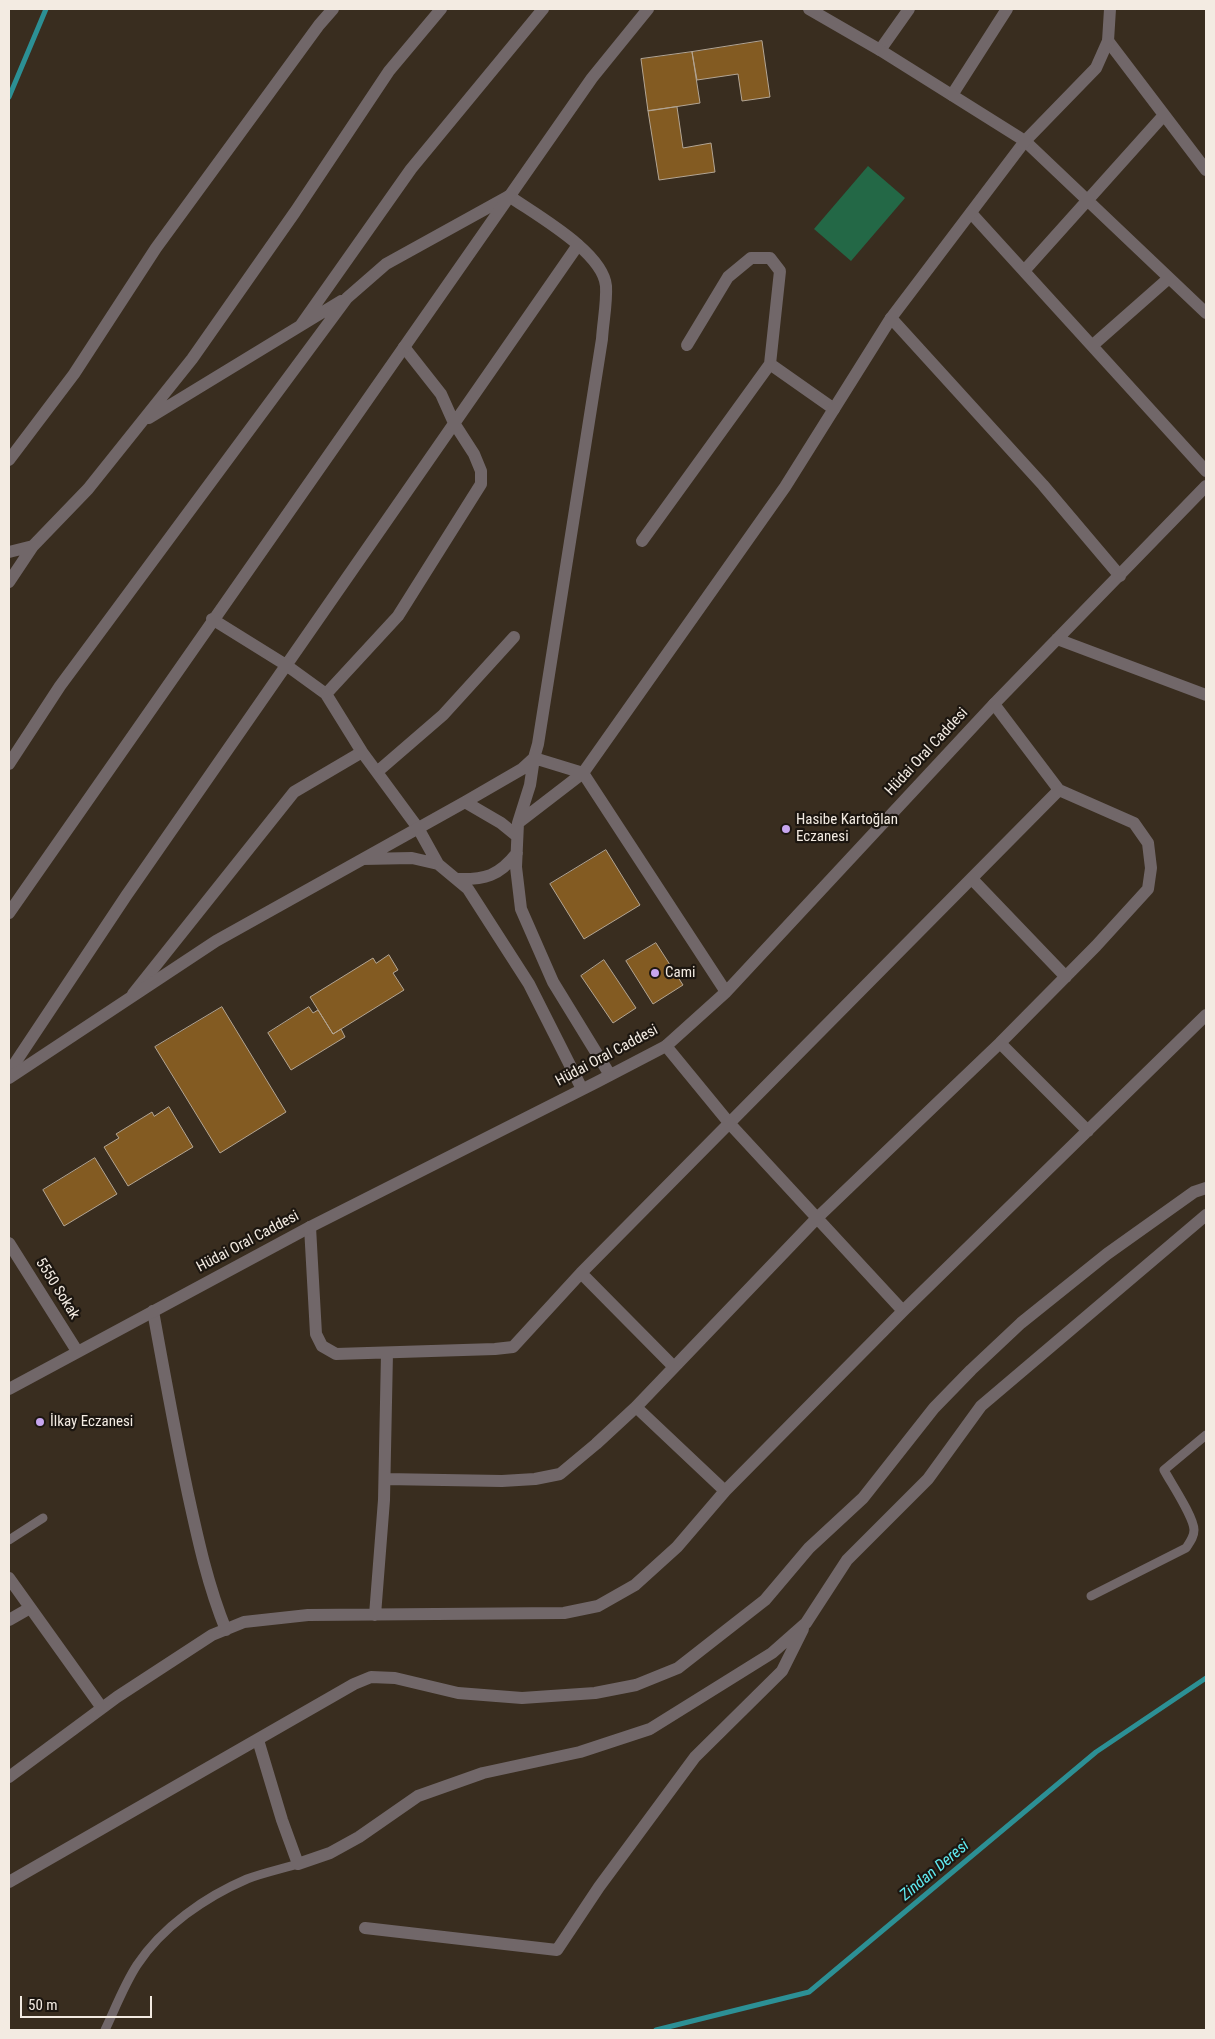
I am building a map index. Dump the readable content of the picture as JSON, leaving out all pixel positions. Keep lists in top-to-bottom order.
{
  "streets": {
    "street": ["Hüdai Oral Caddesi", "5550 Sokak"]
  },
  "crossings": [
    ["Hüdai Oral Caddesi", "5550 Sokak"]
  ],
  "water": ["Zindan Deresi"],
  "places": ["Hasibe Kartoğlan Eczanesi", "Cami", "İlkay Eczanesi"],
  "scale_bar": "50 m"
}
